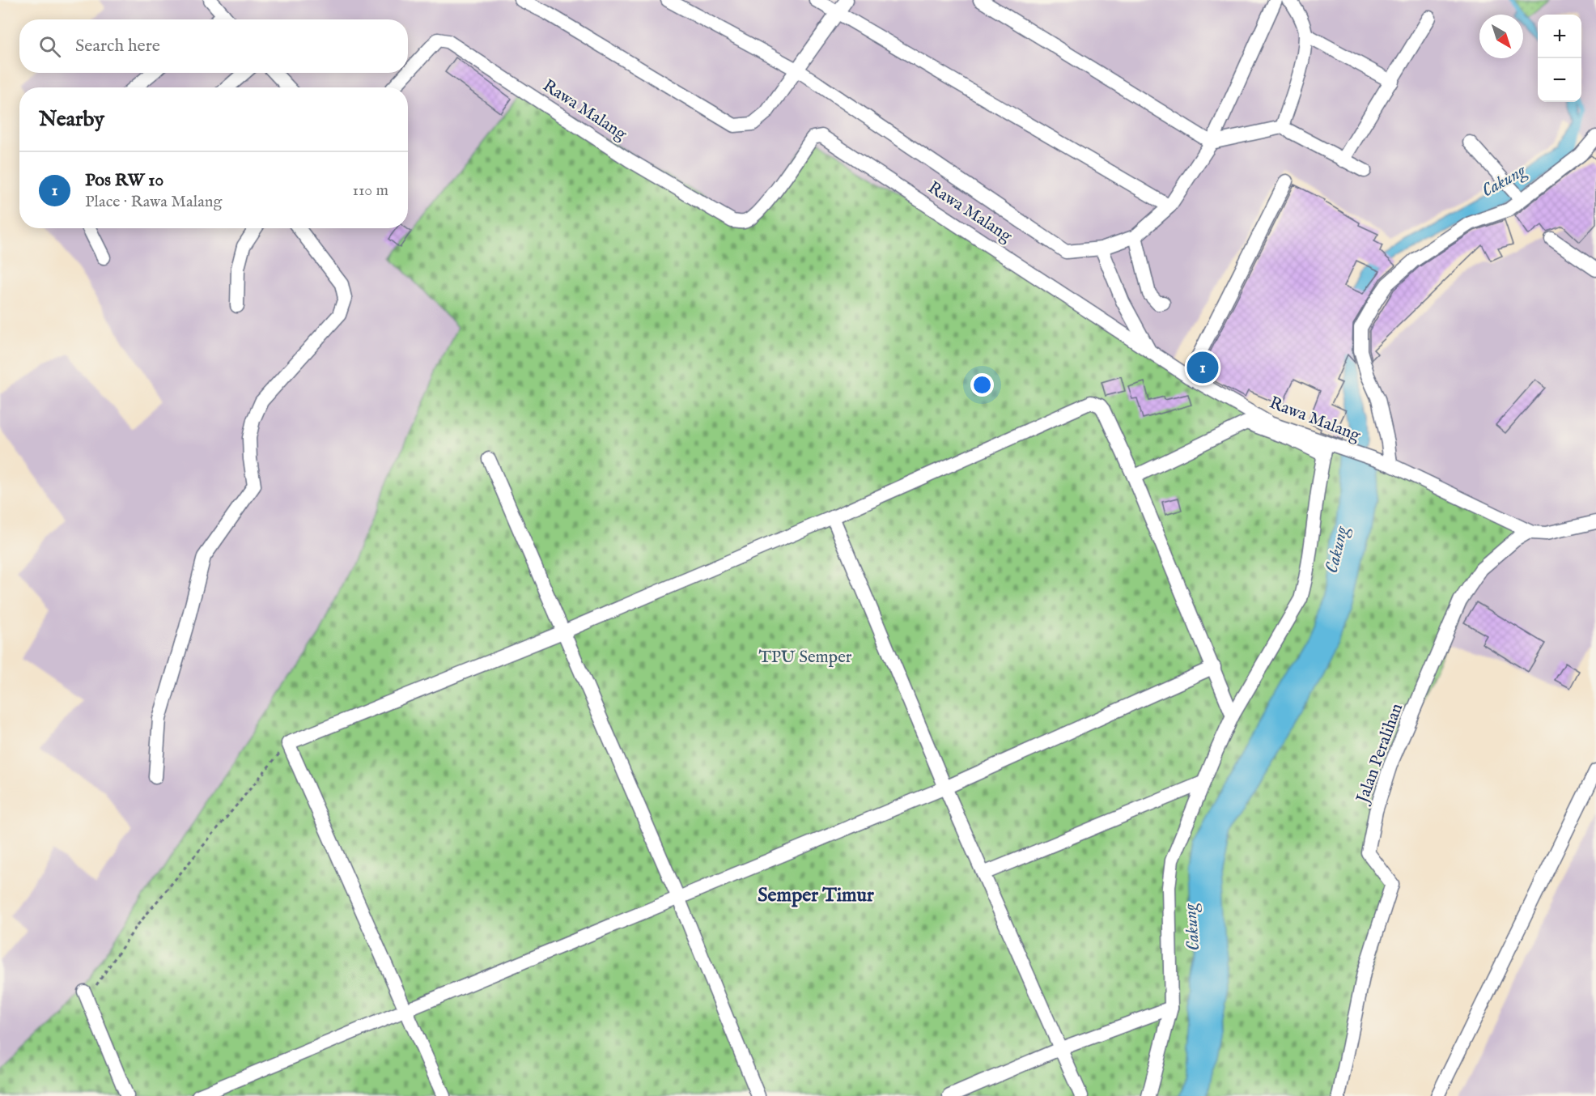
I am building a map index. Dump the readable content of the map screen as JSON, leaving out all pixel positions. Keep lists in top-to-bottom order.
{
  "streets": {
    "street": ["Rawa Malang", "Jalan Peralihan"]
  },
  "crossings": [
    ["Rawa Malang", "Jalan Peralihan"]
  ],
  "districts": ["Semper Timur"],
  "water": ["Cakung"],
  "parks": ["TPU Semper"],
  "north": "bottom right",
  "page": {
    "map_buttons": ["+", "−"],
    "search": "Search here",
    "heading": "Nearby",
    "list": [
      {
        "mark": "1",
        "name": "Pos RW 10",
        "note": "Place · Rawa Malang",
        "value": "110 m"
      }
    ],
    "pins": "1"
  }
}
